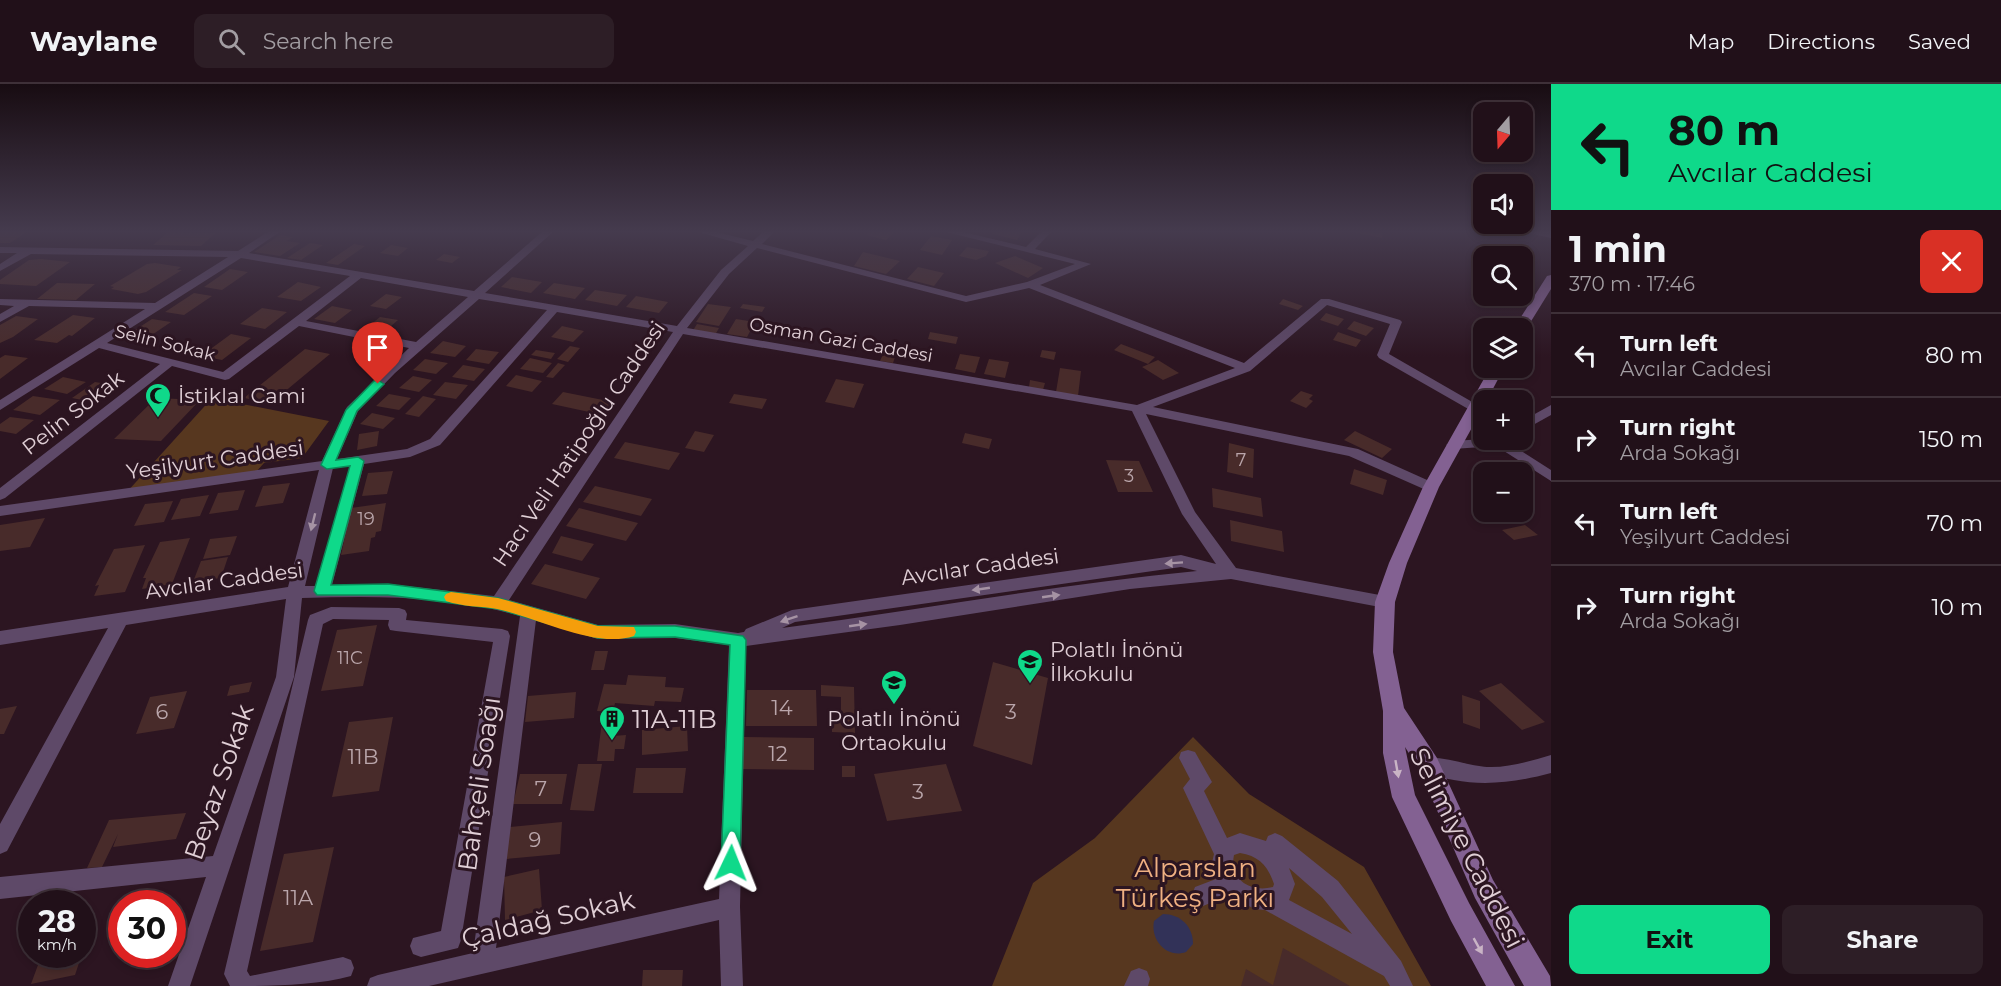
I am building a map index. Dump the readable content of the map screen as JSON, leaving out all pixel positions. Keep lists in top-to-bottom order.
{
  "streets": {
    "street": [
      "Osman Gazi Caddesi",
      "Selin Sokak",
      "Pelin Sokak",
      "Hacı Veli Hatipoğlu Caddesi",
      "Yeşilyurt Caddesi",
      "Avcılar Caddesi",
      "Beyaz Sokak",
      "Bahçeli Soağı",
      "Selimiye Caddesi",
      "Çaldağ Sokak"
    ]
  },
  "crossings": [
    ["Osman Gazi Caddesi", "Hacı Veli Hatipoğlu Caddesi"],
    ["Osman Gazi Caddesi", "Yeşilyurt Caddesi"],
    ["Osman Gazi Caddesi", "Beyaz Sokak"],
    ["Osman Gazi Caddesi", "Selimiye Caddesi"],
    ["Selin Sokak", "Pelin Sokak"],
    ["Hacı Veli Hatipoğlu Caddesi", "Avcılar Caddesi"],
    ["Yeşilyurt Caddesi", "Beyaz Sokak"],
    ["Avcılar Caddesi", "Beyaz Sokak"],
    ["Avcılar Caddesi", "Bahçeli Soağı"],
    ["Avcılar Caddesi", "Selimiye Caddesi"],
    ["Bahçeli Soağı", "Çaldağ Sokak"]
  ],
  "parks": ["Alparslan Türkeş Parkı"],
  "places": {
    "mosque": ["İstiklal Cami"],
    "school or university": ["Polatlı İnönü İlkokulu", "Polatlı İnönü Ortaokulu"],
    "building": ["11A-11B"]
  },
  "house_numbers": [
    "7",
    "3",
    "19",
    "11C",
    "14",
    "6",
    "3",
    "12",
    "11B",
    "7",
    "3",
    "9",
    "11A"
  ],
  "north": "bottom",
  "page": {
    "header": "Waylane",
    "search": "Search here",
    "nav": ["Map", "Directions", "Saved"],
    "turn": ["80 m", "Avcılar Caddesi"],
    "map_buttons": ["+", "−"],
    "heading": ["1 min", "370 m · 17:46"],
    "list": [
      {
        "name": "Turn left",
        "note": "Avcılar Caddesi",
        "value": "80 m"
      },
      {
        "name": "Turn right",
        "note": "Arda Sokağı",
        "value": "150 m"
      },
      {
        "name": "Turn left",
        "note": "Yeşilyurt Caddesi",
        "value": "70 m"
      },
      {
        "name": "Turn right",
        "note": "Arda Sokağı",
        "value": "10 m"
      }
    ],
    "speed": "28 km/h",
    "limit": "30",
    "buttons": ["Exit", "Share"]
  }
}
